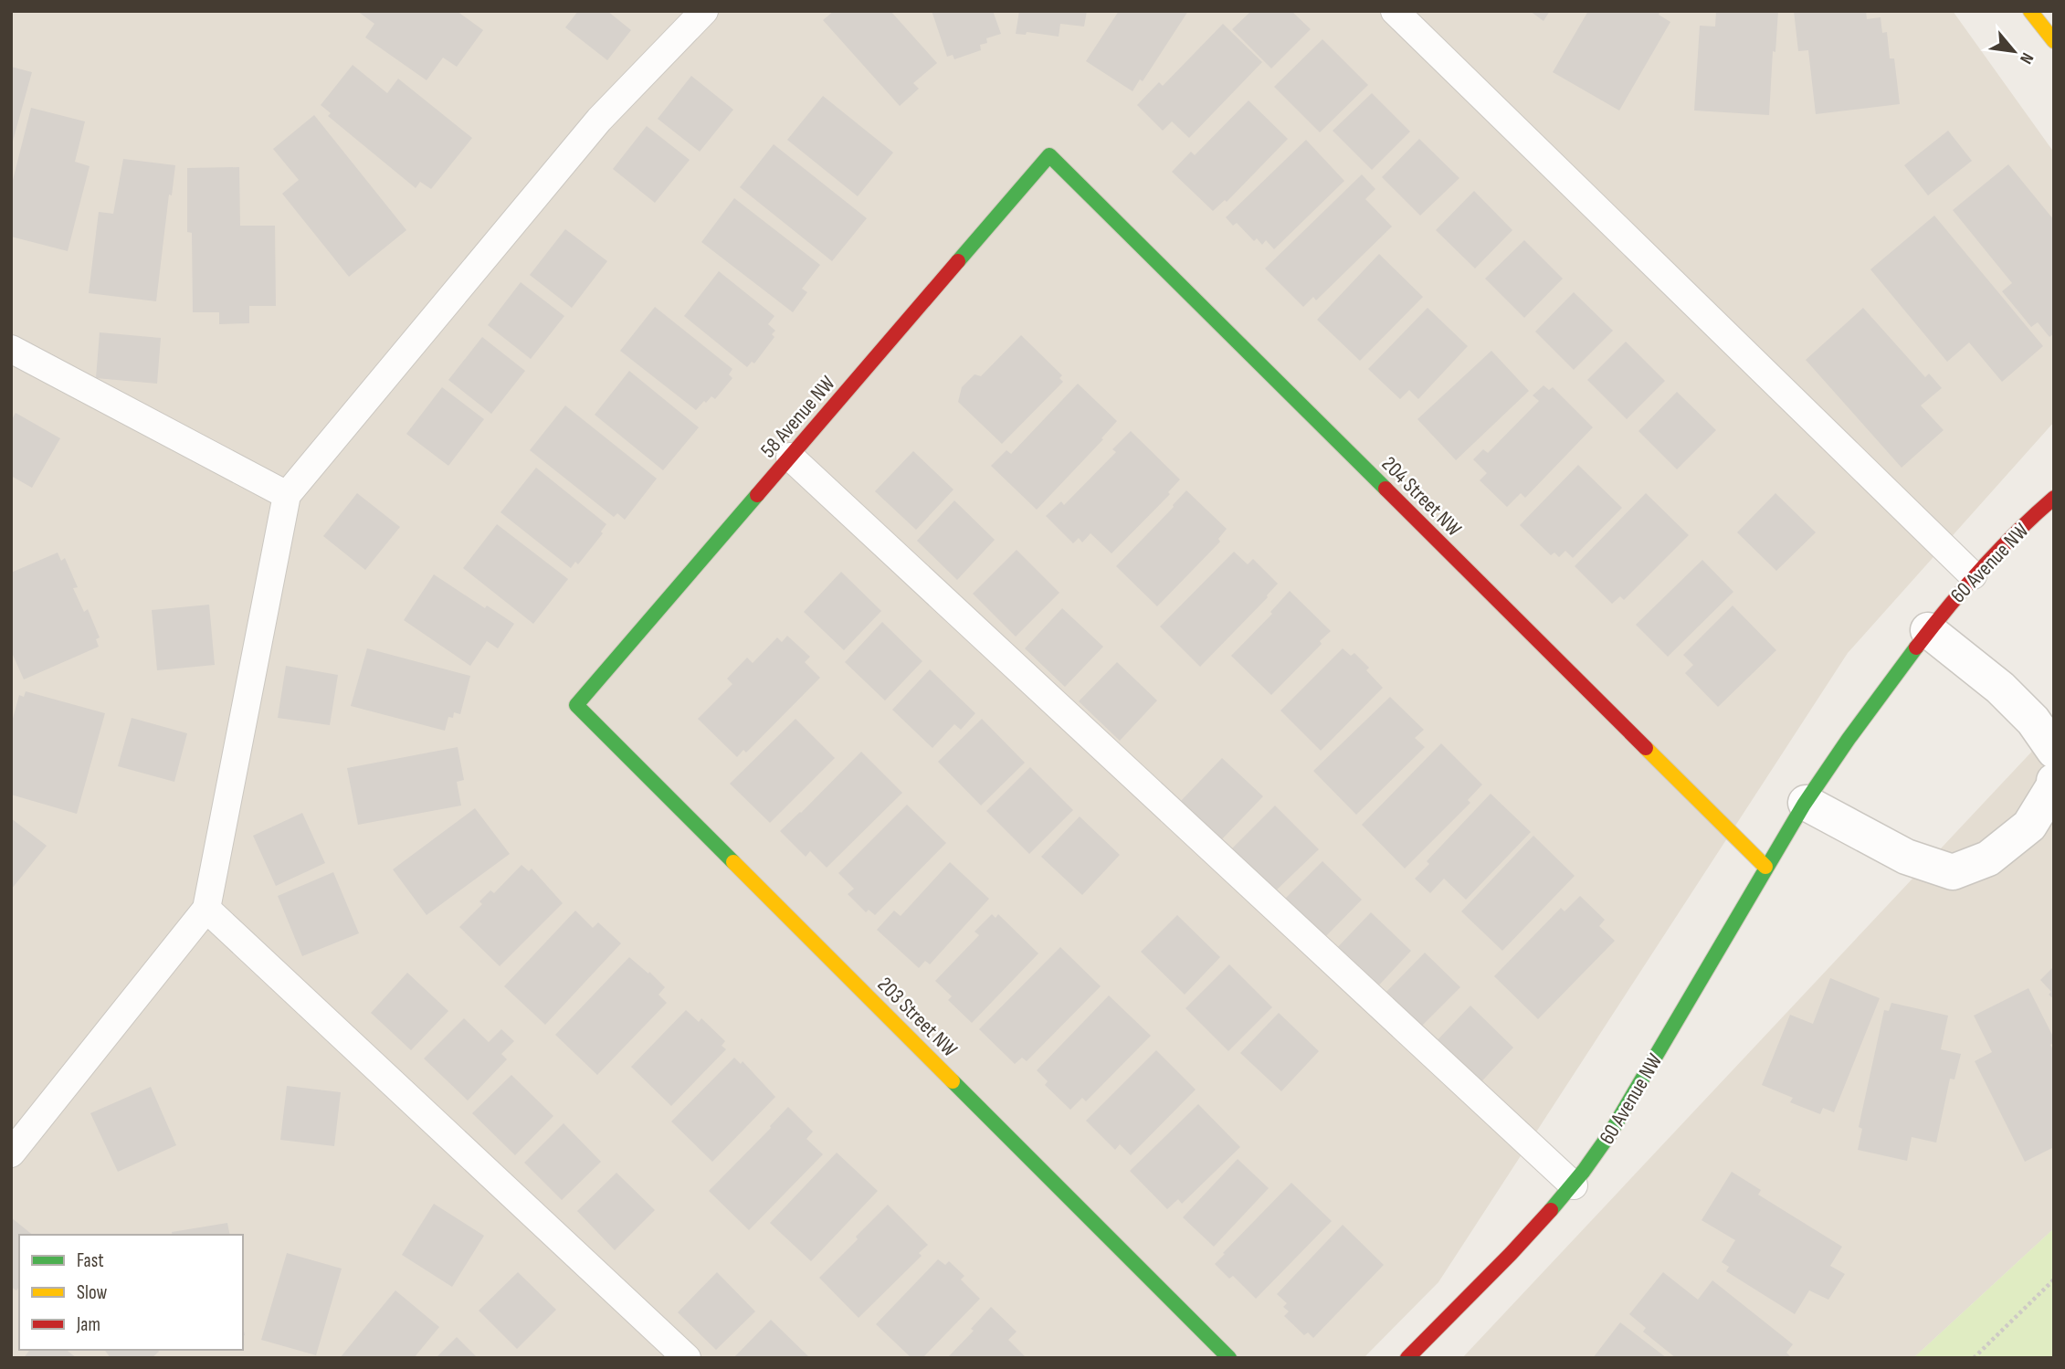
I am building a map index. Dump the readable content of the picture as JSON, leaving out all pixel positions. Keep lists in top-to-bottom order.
{
  "streets": {
    "street": [
      "58 Avenue NW",
      "204 Street NW",
      "60 Avenue NW",
      "203 Street NW"
    ]
  },
  "crossings": [
    ["58 Avenue NW", "204 Street NW"],
    ["58 Avenue NW", "203 Street NW"],
    ["204 Street NW", "60 Avenue NW"]
  ],
  "legend": ["Fast", "Slow", "Jam"],
  "north": "bottom right"
}
